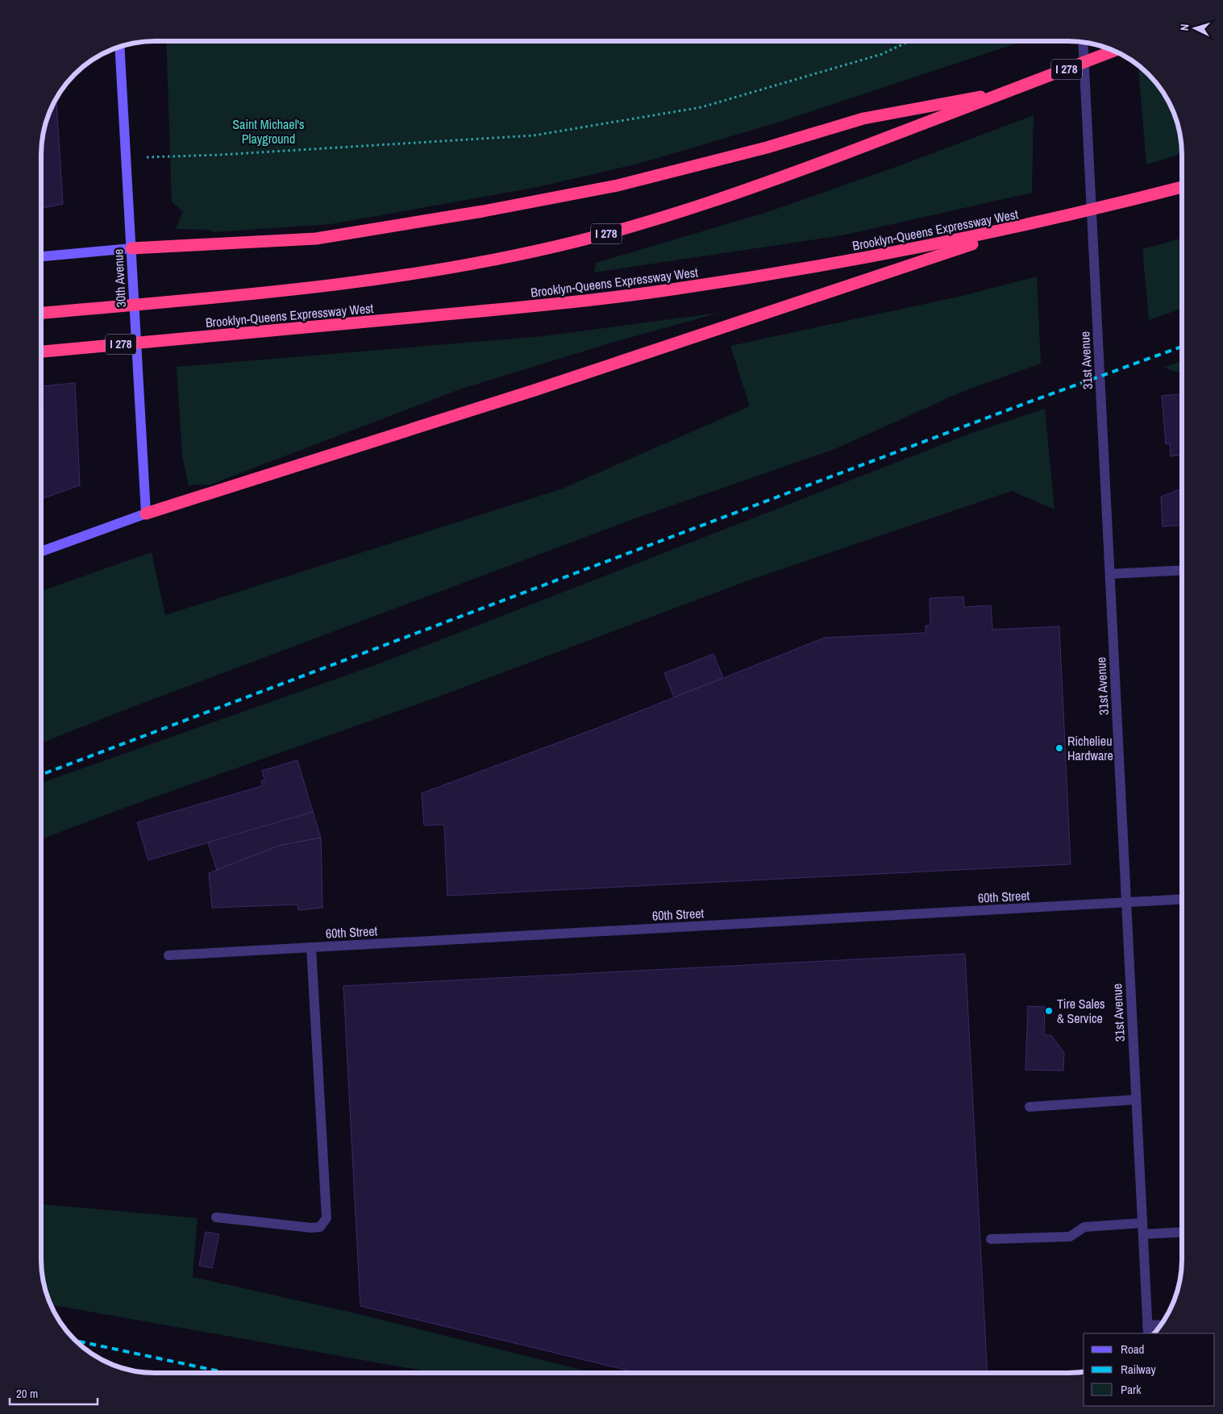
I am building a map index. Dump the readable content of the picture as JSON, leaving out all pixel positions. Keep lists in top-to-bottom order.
{
  "streets": {
    "highway": ["I 278", "Brooklyn-Queens Expressway West"],
    "street": ["30th Avenue", "31st Avenue", "60th Street"]
  },
  "crossings": [
    ["31st Avenue", "60th Street"]
  ],
  "parks": ["Saint Michael's Playground"],
  "places": ["Richelieu Hardware", "Tire Sales & Service"],
  "legend": ["Road", "Railway", "Park"],
  "scale_bar": "20 m",
  "north": "left"
}
